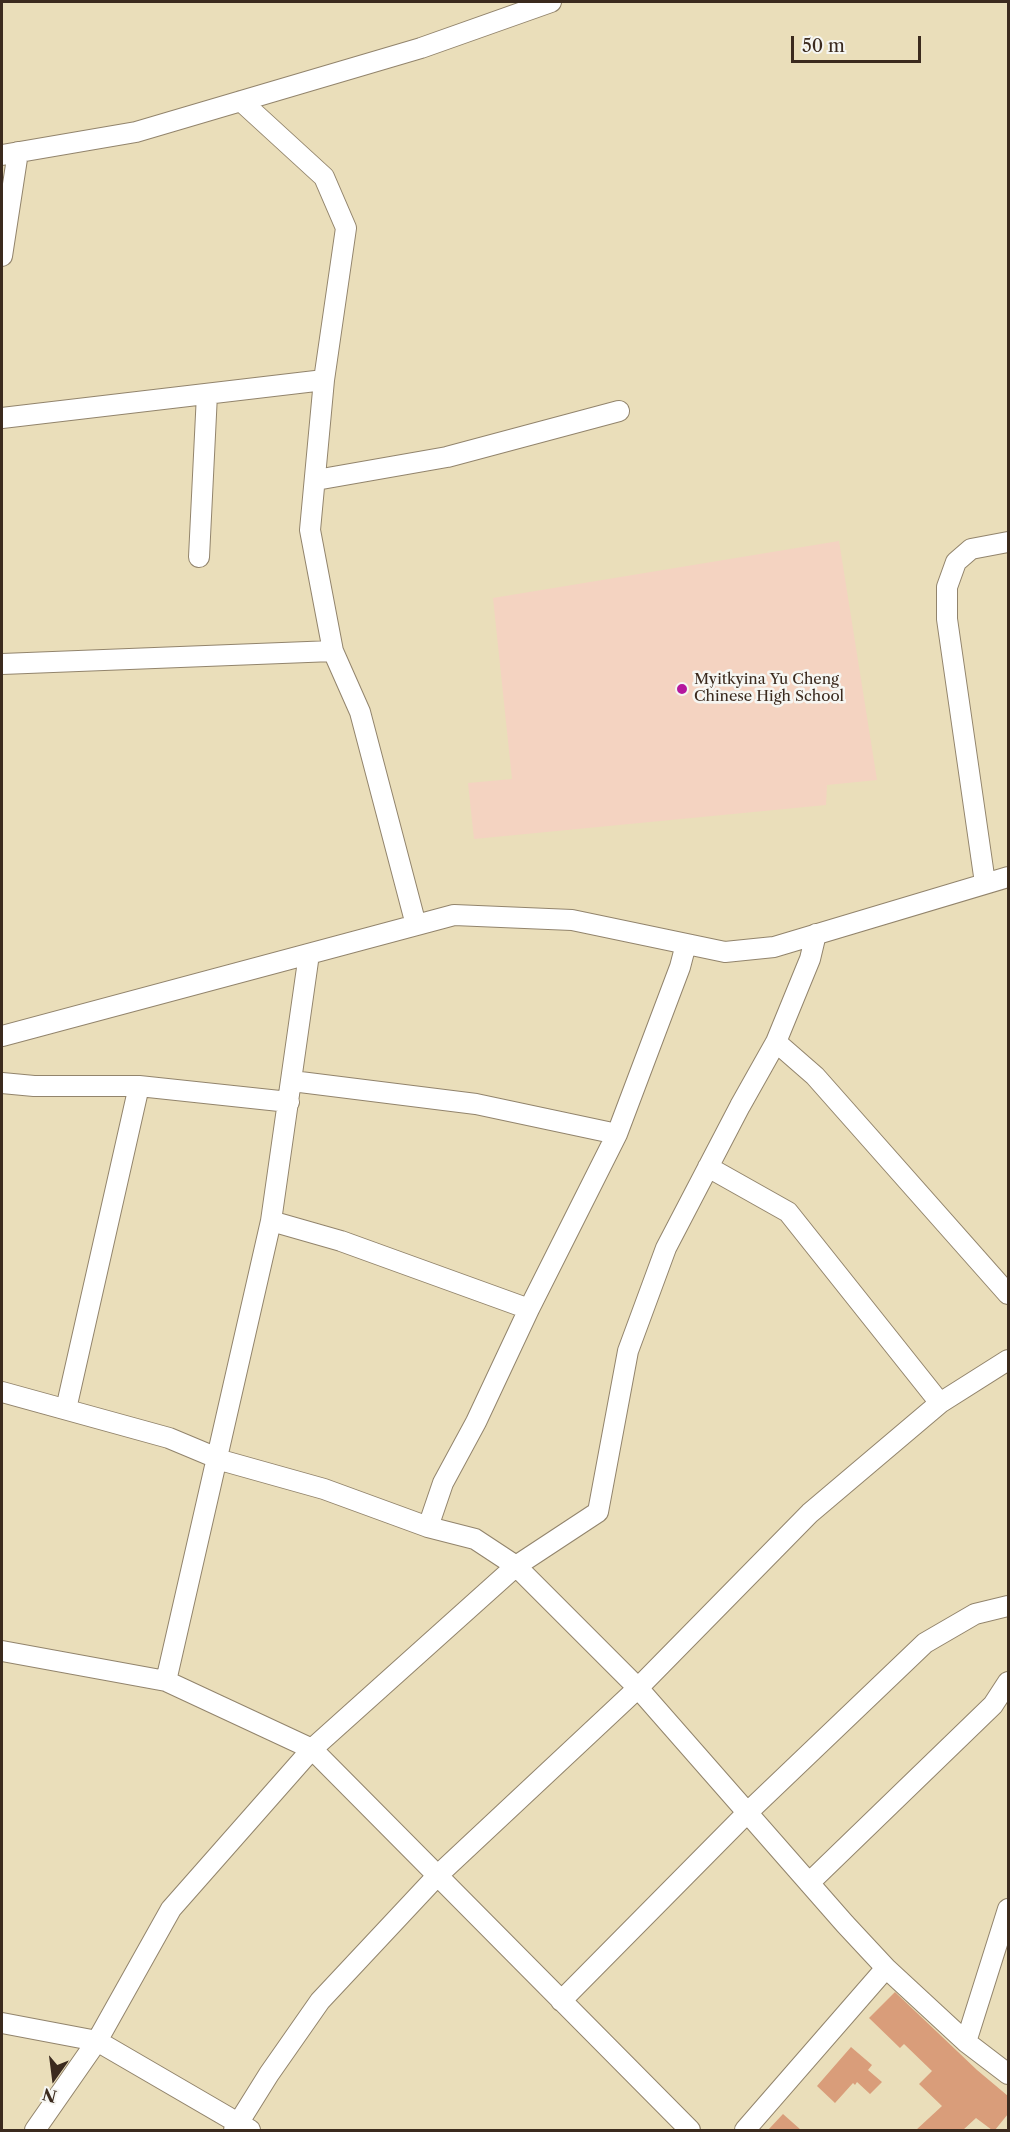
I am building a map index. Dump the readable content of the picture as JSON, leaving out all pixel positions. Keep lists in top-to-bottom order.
{
  "places": ["Myitkyina Yu Cheng Chinese High School"],
  "scale_bar": "50 m",
  "north": "bottom"
}
